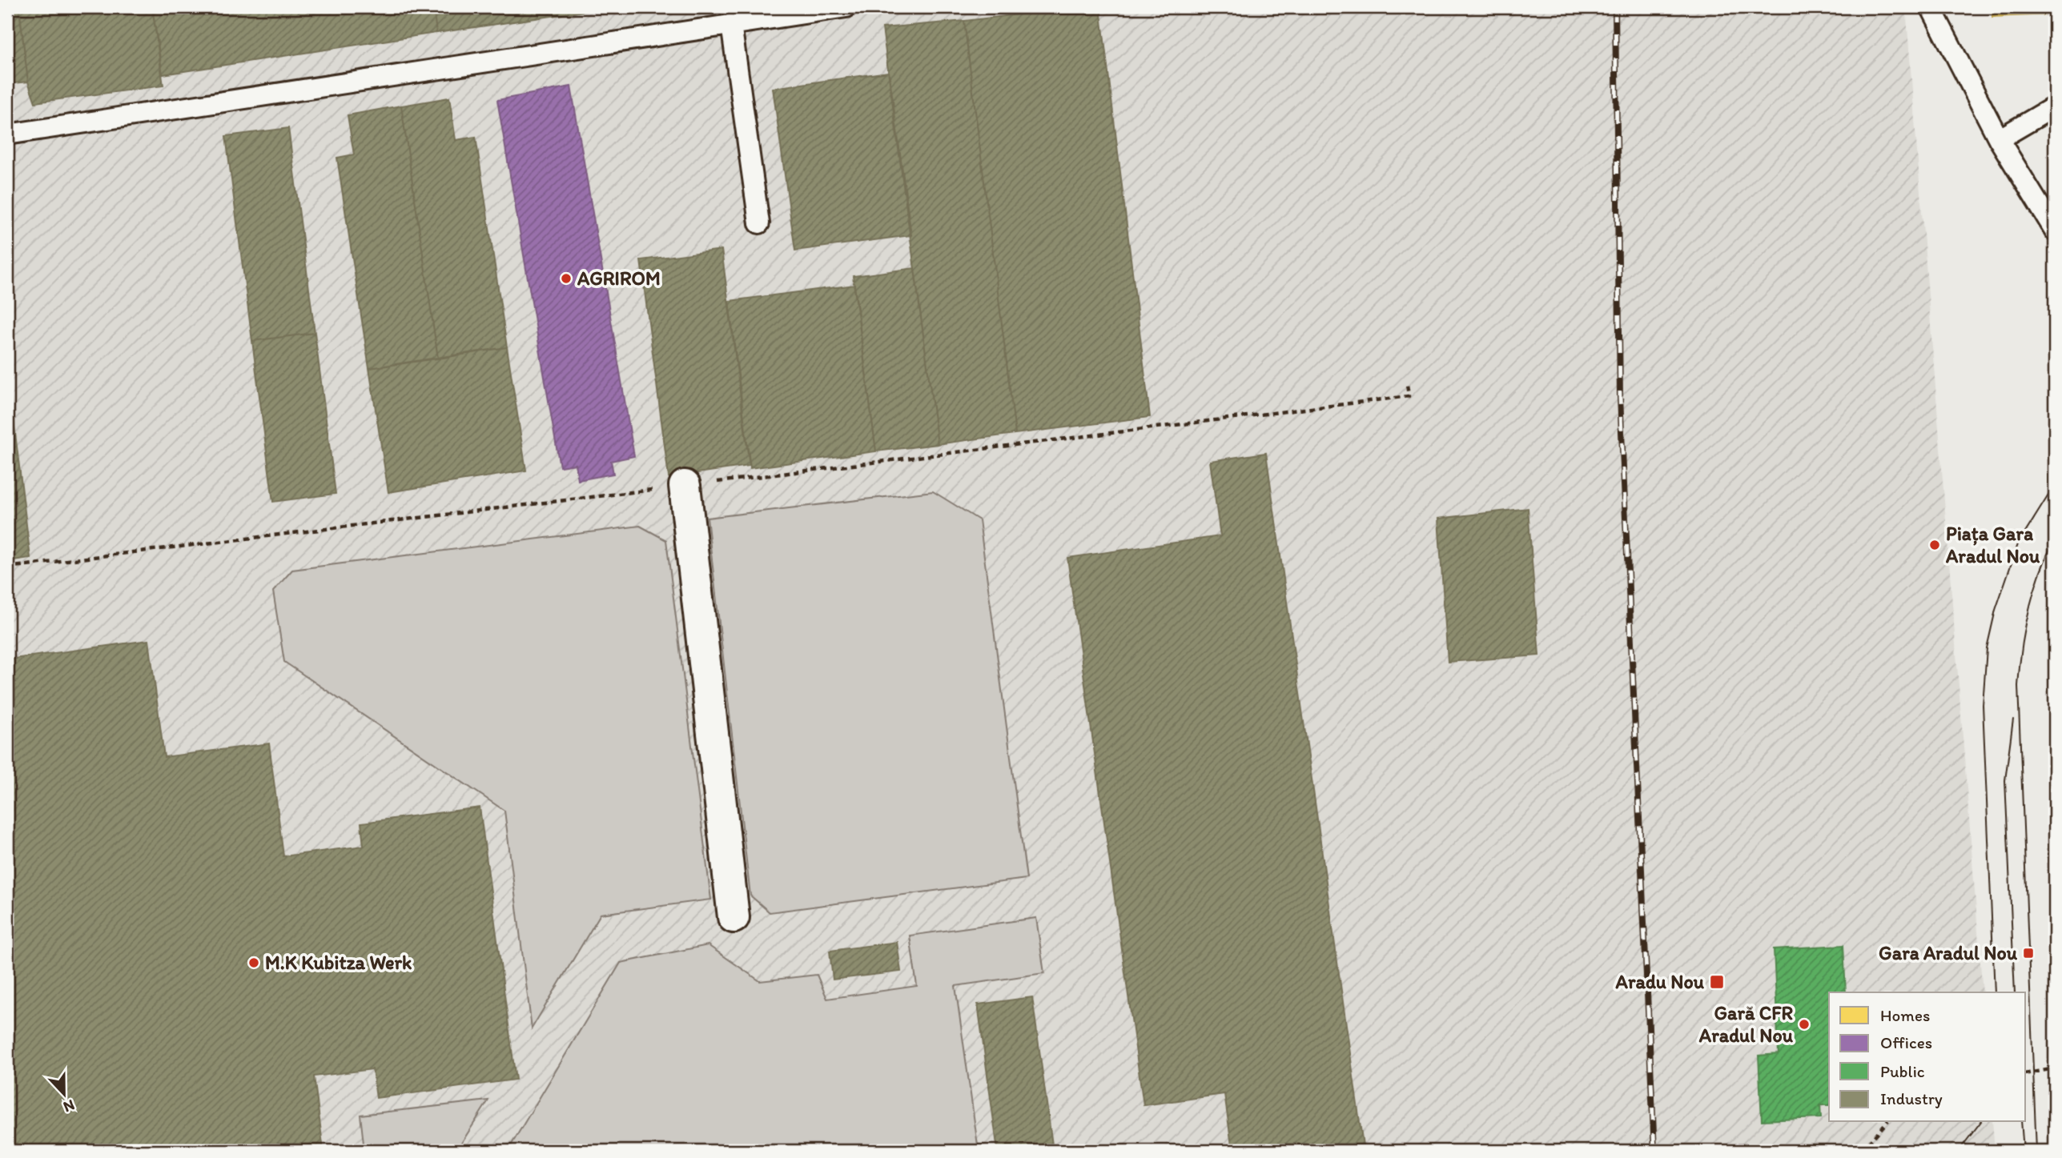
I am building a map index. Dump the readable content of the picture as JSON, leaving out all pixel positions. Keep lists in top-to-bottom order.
{
  "places": {
    "other": [
      "AGRIROM",
      "Piața Gara Aradul Nou",
      "M.K Kubitza Werk",
      "Gară CFR Aradul Nou"
    ],
    "transit": ["Gara Aradul Nou", "Aradu Nou"]
  },
  "legend": [
    "Homes",
    "Offices",
    "Public",
    "Industry"
  ],
  "north": "bottom"
}
